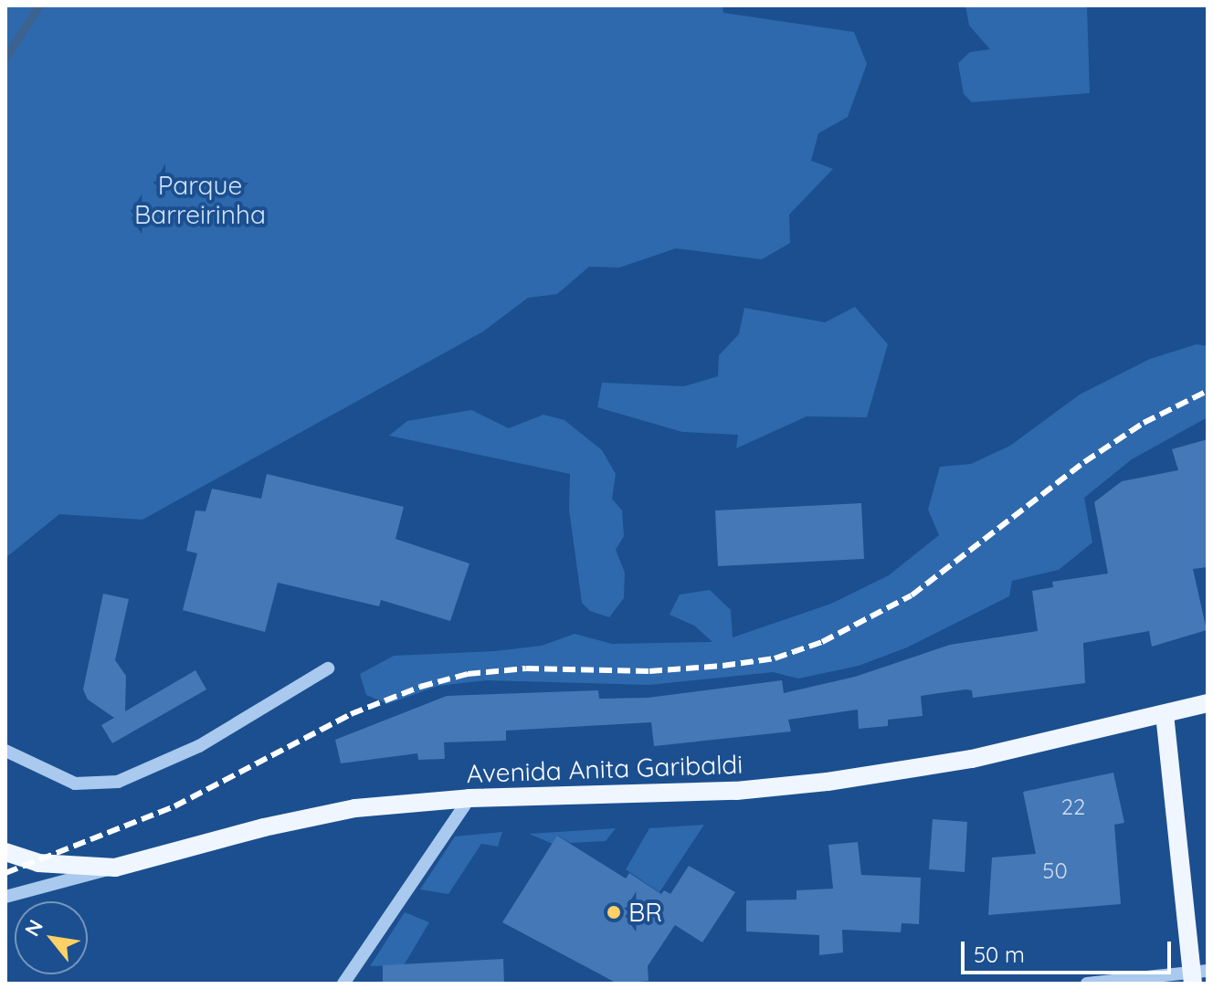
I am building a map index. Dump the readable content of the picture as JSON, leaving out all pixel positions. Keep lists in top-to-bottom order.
{
  "streets": {
    "main road": ["Avenida Anita Garibaldi"]
  },
  "parks": ["Parque Barreirinha"],
  "places": ["BR"],
  "house_numbers": ["22", "50"],
  "scale_bar": "50 m",
  "north": "top left"
}
